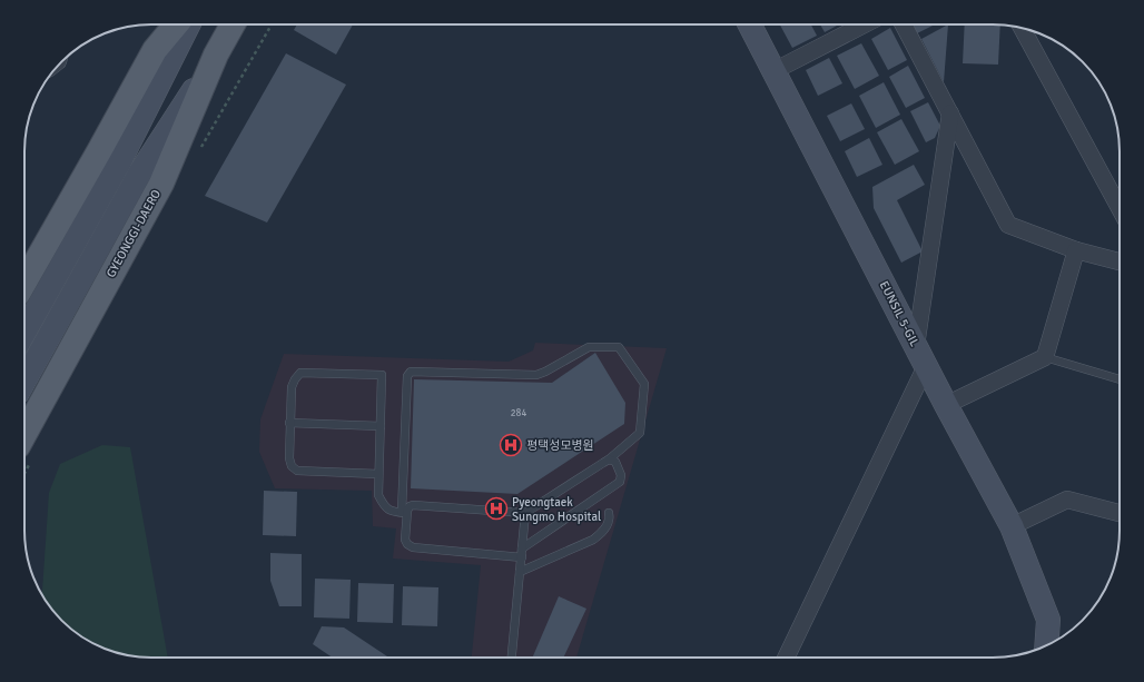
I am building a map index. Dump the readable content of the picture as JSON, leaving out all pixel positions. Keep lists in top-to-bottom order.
{
  "streets": {
    "main road": ["GYEONGGI-DAERO", "EUNSIL 5-GIL"]
  },
  "places": {
    "hospital": ["평택성모병원", "Pyeongtaek Sungmo Hospital"]
  },
  "house_numbers": ["284"]
}
